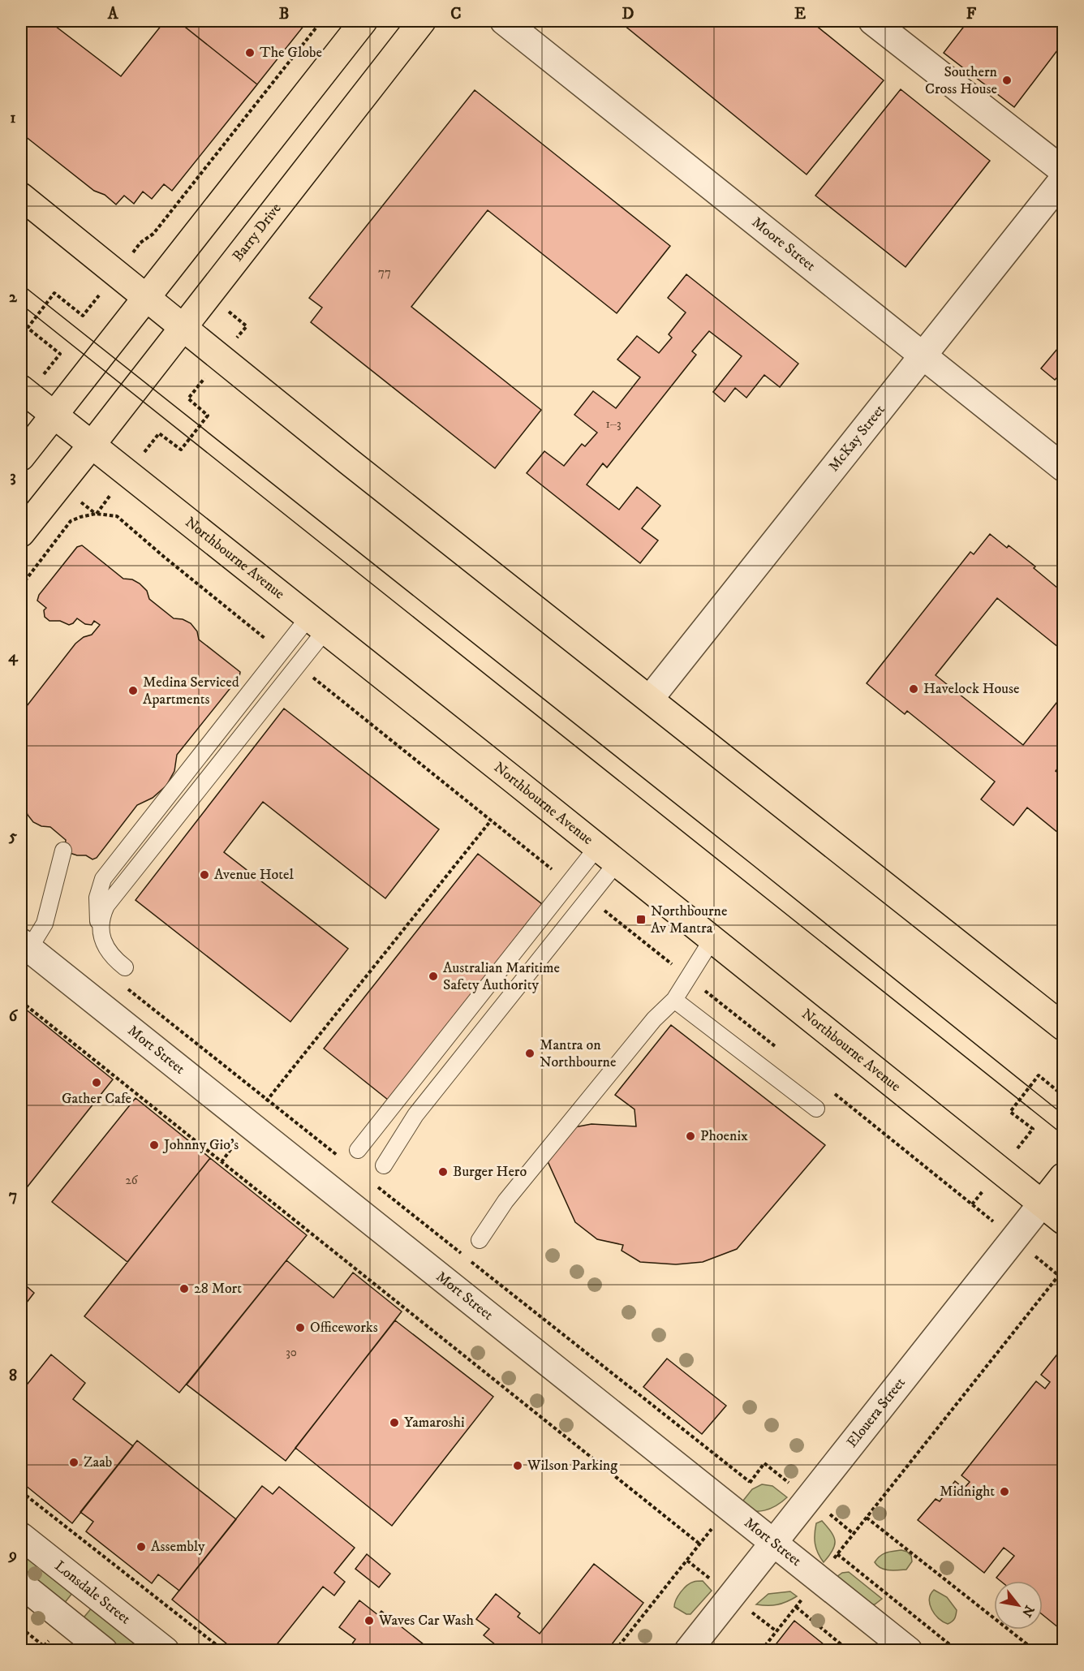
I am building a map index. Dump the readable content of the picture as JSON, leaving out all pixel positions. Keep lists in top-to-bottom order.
{
  "streets": {
    "main road": ["Barry Drive", "Northbourne Avenue", "Elouera Street"],
    "street": [
      "Moore Street",
      "McKay Street",
      "Mort Street",
      "Lonsdale Street"
    ]
  },
  "crossings": [
    ["Barry Drive", "Northbourne Avenue"],
    ["Moore Street", "McKay Street"],
    ["Northbourne Avenue", "Elouera Street"],
    ["Mort Street", "Elouera Street"]
  ],
  "places": {
    "other": [
      "The Globe",
      "Southern Cross House",
      "Havelock House",
      "Medina Serviced Apartments",
      "Avenue Hotel",
      "Australian Maritime Safety Authority",
      "Mantra on Northbourne",
      "Gather Cafe",
      "Phoenix",
      "Johnny Gio's",
      "Burger Hero",
      "28 Mort",
      "Officeworks",
      "Yamaroshi",
      "Zaab",
      "Wilson Parking",
      "Midnight",
      "Assembly",
      "Waves Car Wash"
    ],
    "transit": ["Northbourne Av Mantra"]
  },
  "house_numbers": [
    "77",
    "1–3",
    "26",
    "30"
  ],
  "north": "bottom right",
  "grid": {
    "columns": [
      "A",
      "B",
      "C",
      "D",
      "E",
      "F"
    ],
    "rows": [
      "1",
      "2",
      "3",
      "4",
      "5",
      "6",
      "7",
      "8",
      "9"
    ]
  }
}
